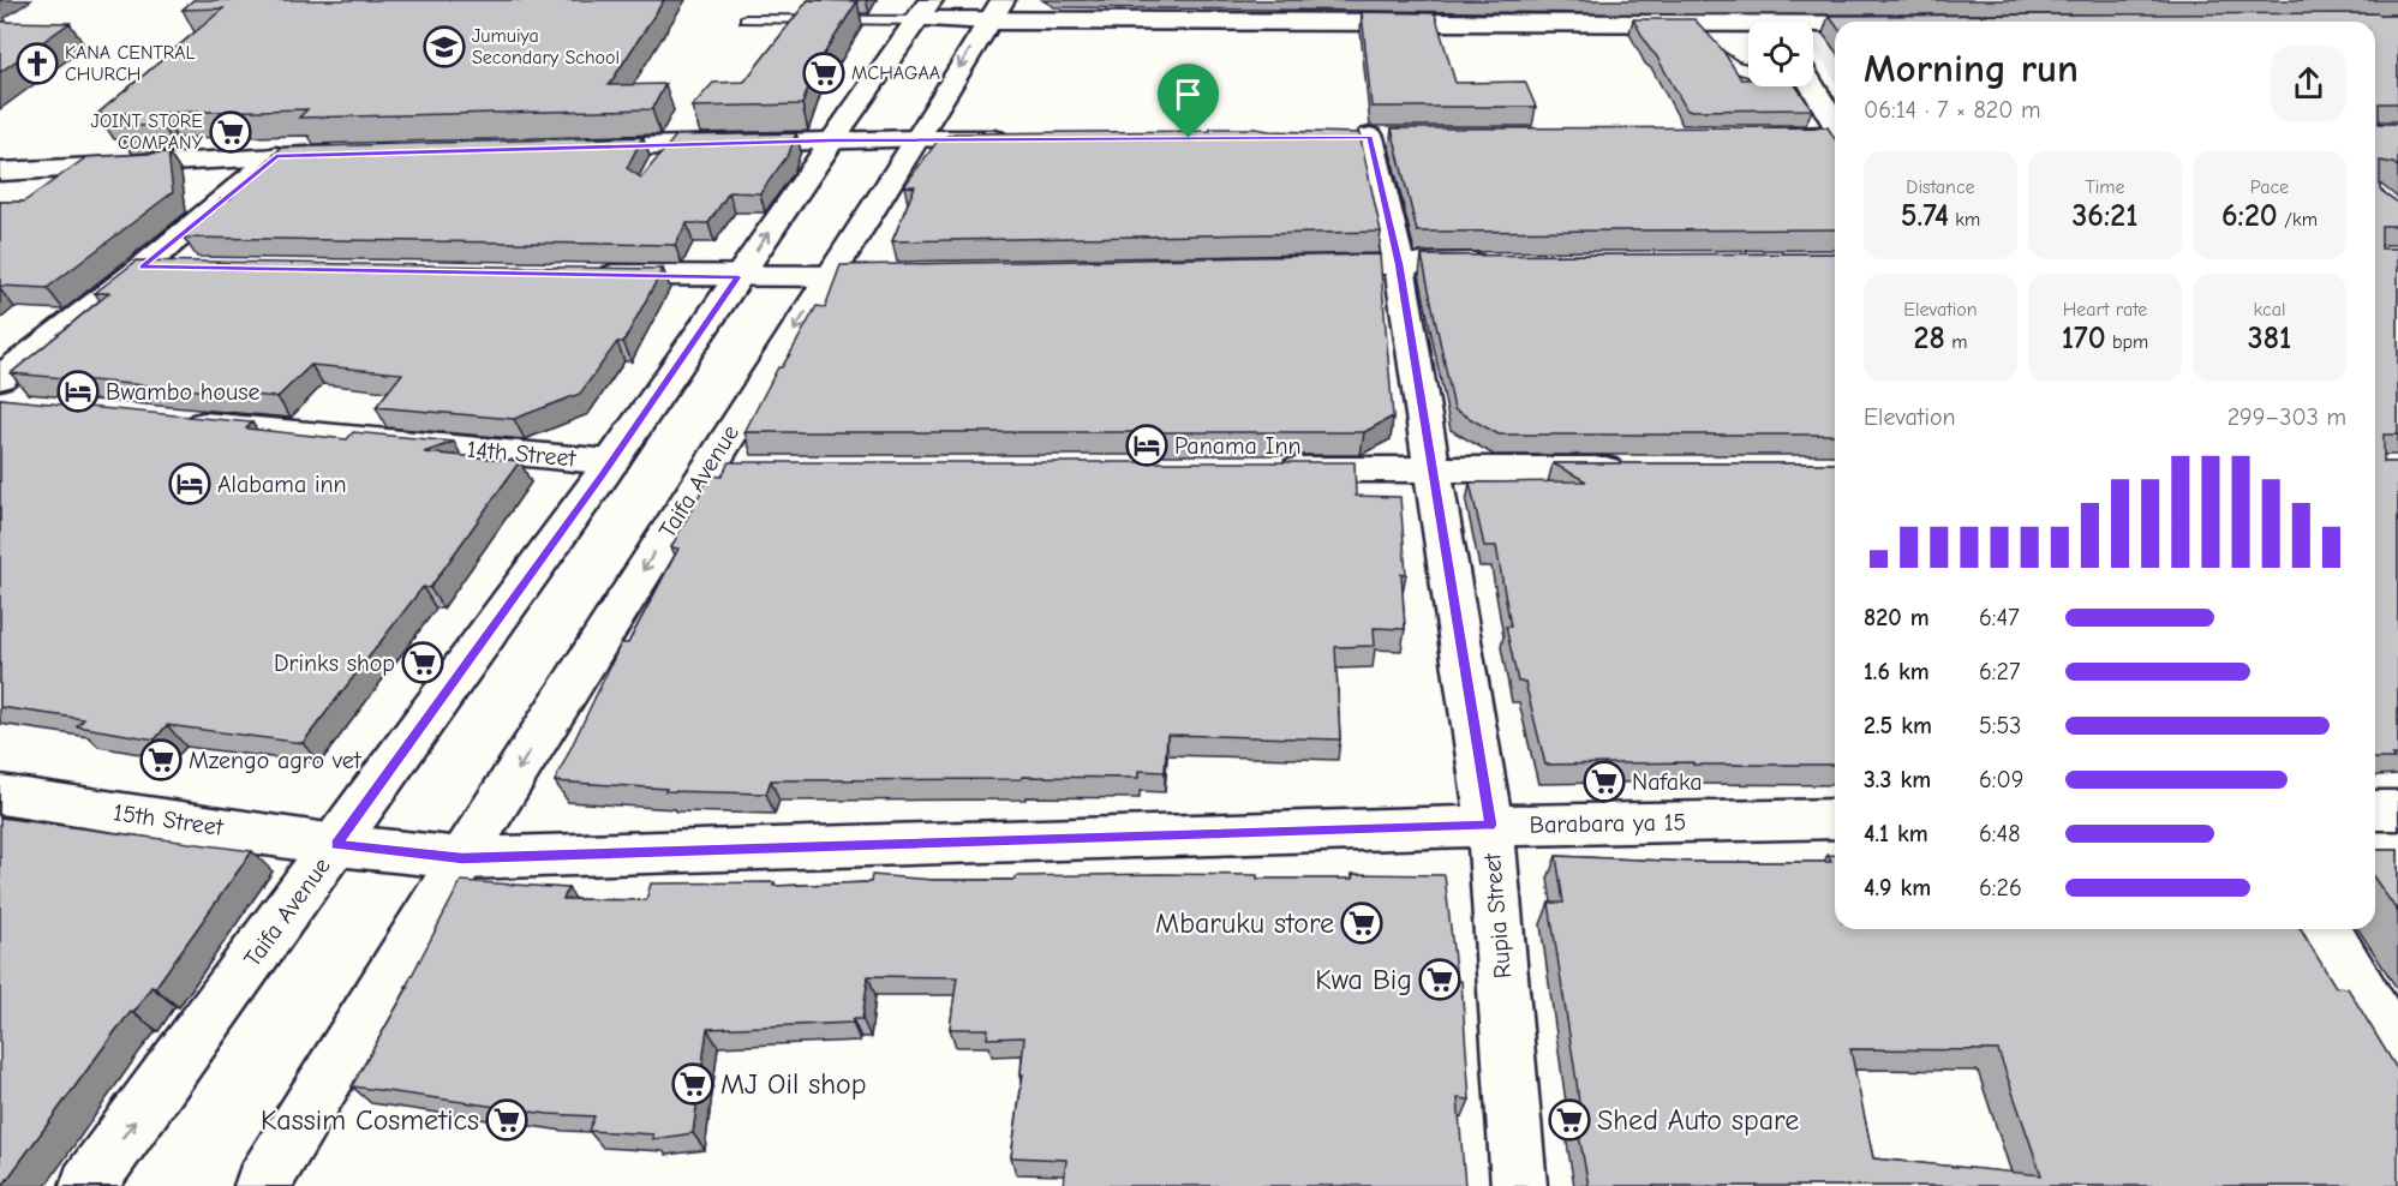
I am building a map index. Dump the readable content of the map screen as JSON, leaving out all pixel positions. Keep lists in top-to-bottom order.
{
  "streets": {
    "street": [
      "14th Street",
      "Taifa Avenue",
      "15th Street",
      "Barabara ya 15",
      "Rupia Street"
    ]
  },
  "crossings": [
    ["14th Street", "Taifa Avenue"],
    ["Taifa Avenue", "15th Street"],
    ["Taifa Avenue", "Barabara ya 15"],
    ["15th Street", "Barabara ya 15"],
    ["Barabara ya 15", "Rupia Street"]
  ],
  "places": {
    "school or university": ["Jumuiya Secondary School"],
    "church": ["KANA CENTRAL CHURCH"],
    "supermarket": [
      "MCHAGAA",
      "JOINT STORE COMPANY",
      "Drinks shop",
      "Mzengo agro vet",
      "Nafaka",
      "Mbaruku store",
      "Kwa Big",
      "MJ Oil shop",
      "Kassim Cosmetics",
      "Shed Auto spare"
    ],
    "hotel": ["Bwambo house", "Panama Inn", "Alabama inn"]
  },
  "page": {
    "heading": ["Morning run", "06:14 · 7 × 820 m"],
    "stats": [
      ["Distance", "5.74 km"],
      ["Time", "36:21"],
      ["Pace", "6:20 /km"],
      ["Elevation", "28 m"],
      ["Heart rate", "170 bpm"],
      ["kcal", "381"]
    ],
    "chart": ["Elevation", "299–303 m"],
    "list": [
      {
        "name": "820 m",
        "note": "6:47"
      },
      {
        "name": "1.6 km",
        "note": "6:27"
      },
      {
        "name": "2.5 km",
        "note": "5:53"
      },
      {
        "name": "3.3 km",
        "note": "6:09"
      },
      {
        "name": "4.1 km",
        "note": "6:48"
      },
      {
        "name": "4.9 km",
        "note": "6:26"
      }
    ]
  }
}
